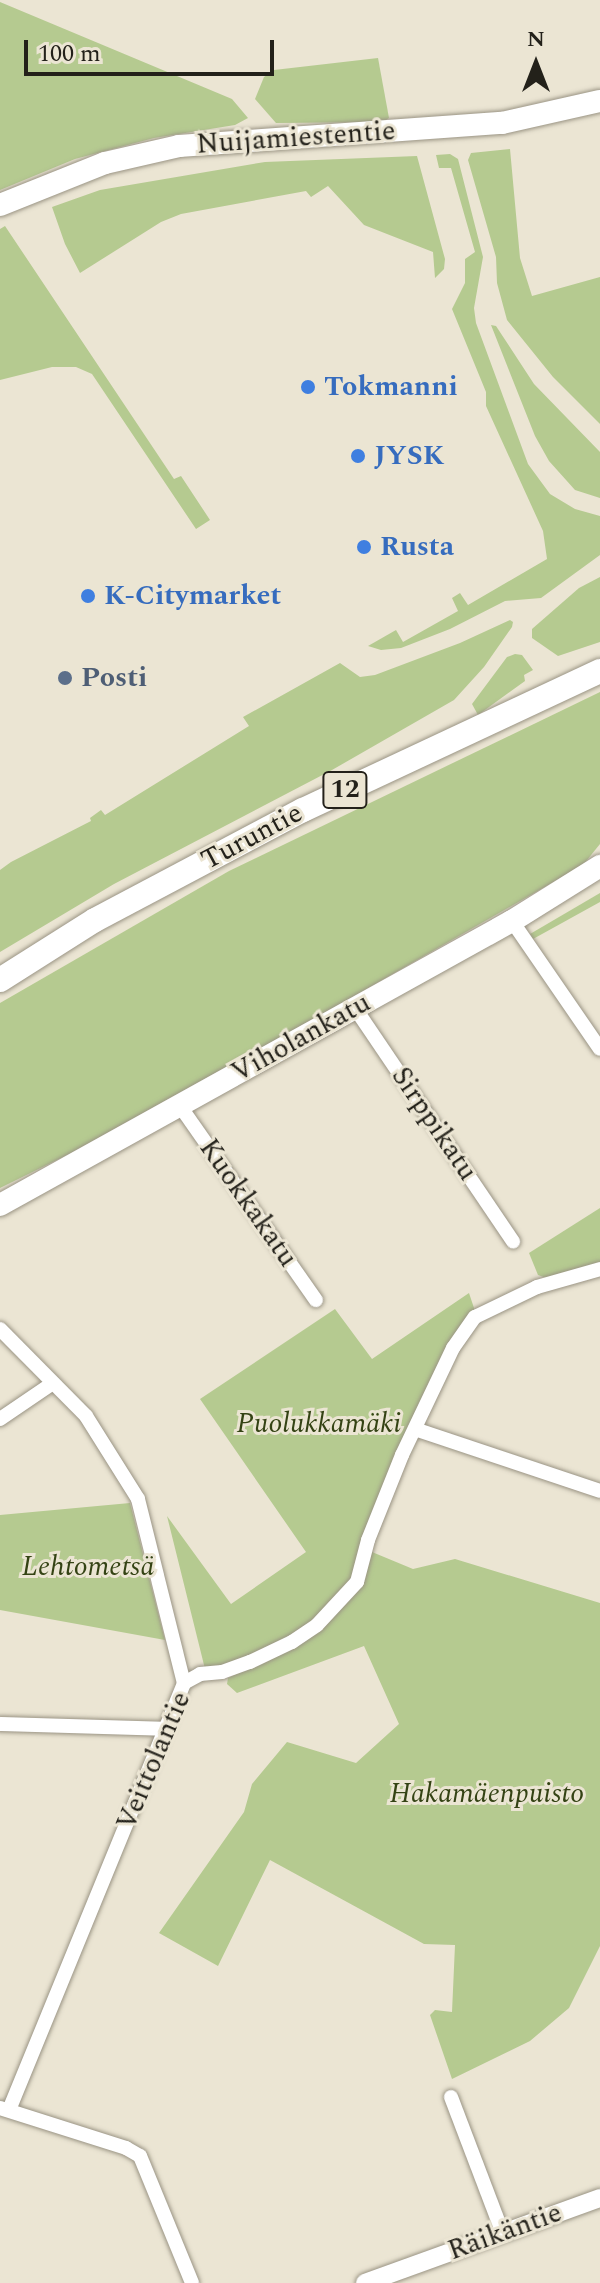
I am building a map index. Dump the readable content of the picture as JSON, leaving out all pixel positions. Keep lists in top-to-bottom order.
{
  "streets": {
    "highway": ["12", "Turuntie"],
    "main road": ["Nuijamiestentie", "Viholankatu"],
    "street": [
      "Sirppikatu",
      "Kuokkakatu",
      "Veittolantie",
      "Räikäntie"
    ]
  },
  "crossings": [
    ["Viholankatu", "Sirppikatu"],
    ["Viholankatu", "Kuokkakatu"]
  ],
  "parks": ["Puolukkamäki", "Lehtometsä", "Hakamäenpuisto"],
  "places": [
    "Tokmanni",
    "JYSK",
    "Rusta",
    "K-Citymarket",
    "Posti"
  ],
  "scale_bar": "100 m",
  "north": "top"
}
